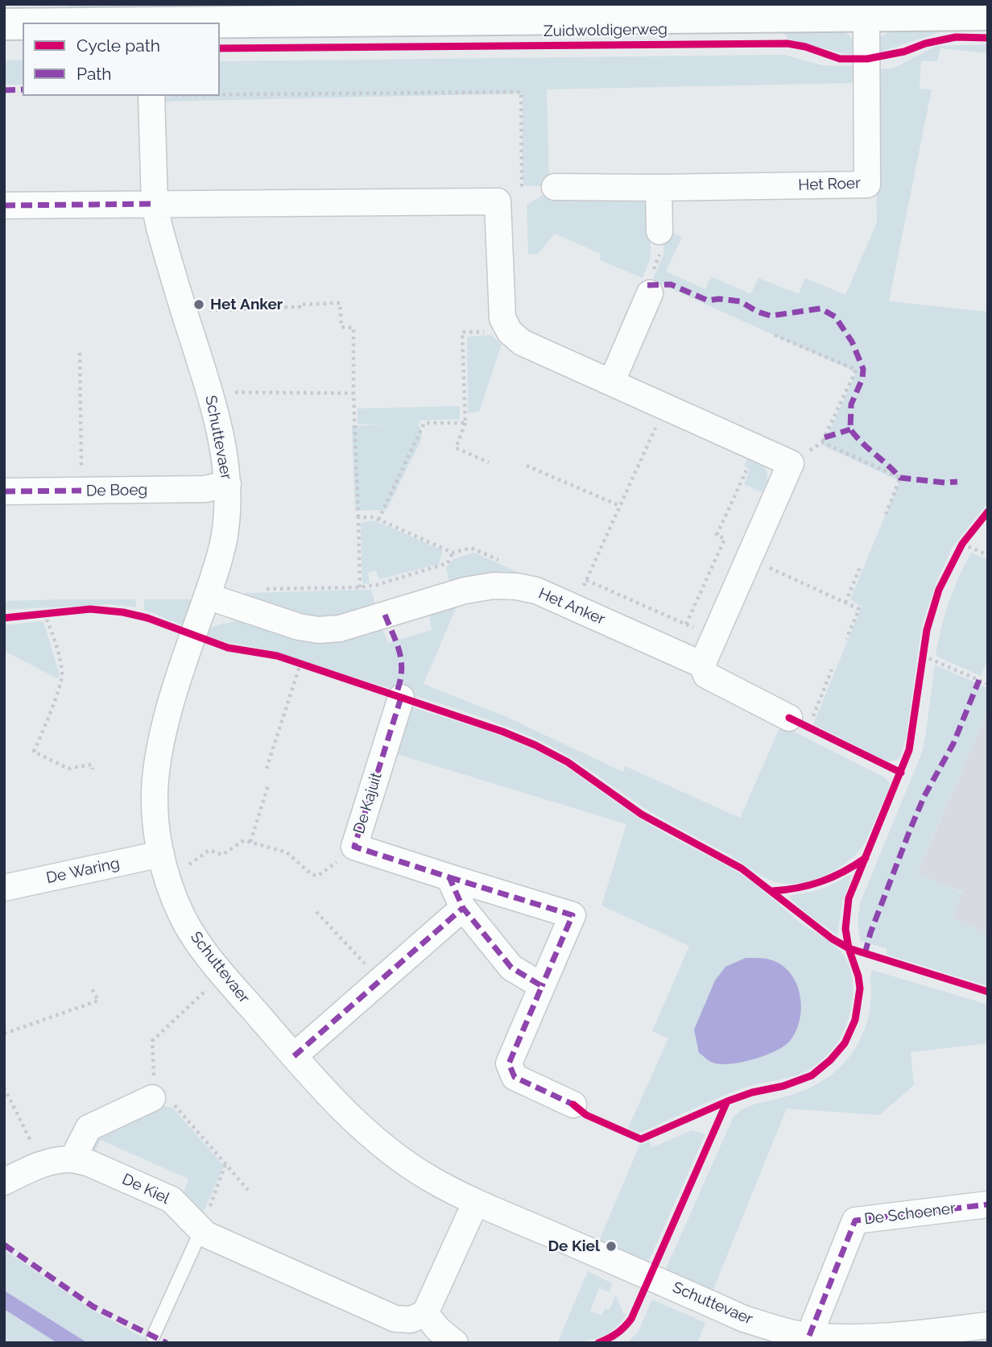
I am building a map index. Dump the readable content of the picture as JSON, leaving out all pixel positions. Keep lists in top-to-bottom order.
{
  "streets": {
    "main road": ["Zuidwoldigerweg"],
    "street": [
      "Het Roer",
      "Schuttevaer",
      "De Boeg",
      "Het Anker",
      "De Kajuit",
      "De Waring",
      "De Kiel",
      "De Schoener"
    ]
  },
  "crossings": [
    ["Zuidwoldigerweg", "Het Roer"],
    ["Schuttevaer", "De Boeg"],
    ["Schuttevaer", "Het Anker"],
    ["Schuttevaer", "De Waring"],
    ["Schuttevaer", "De Schoener"]
  ],
  "places": ["Het Anker", "De Kiel"],
  "legend": ["Cycle path", "Path"]
}
